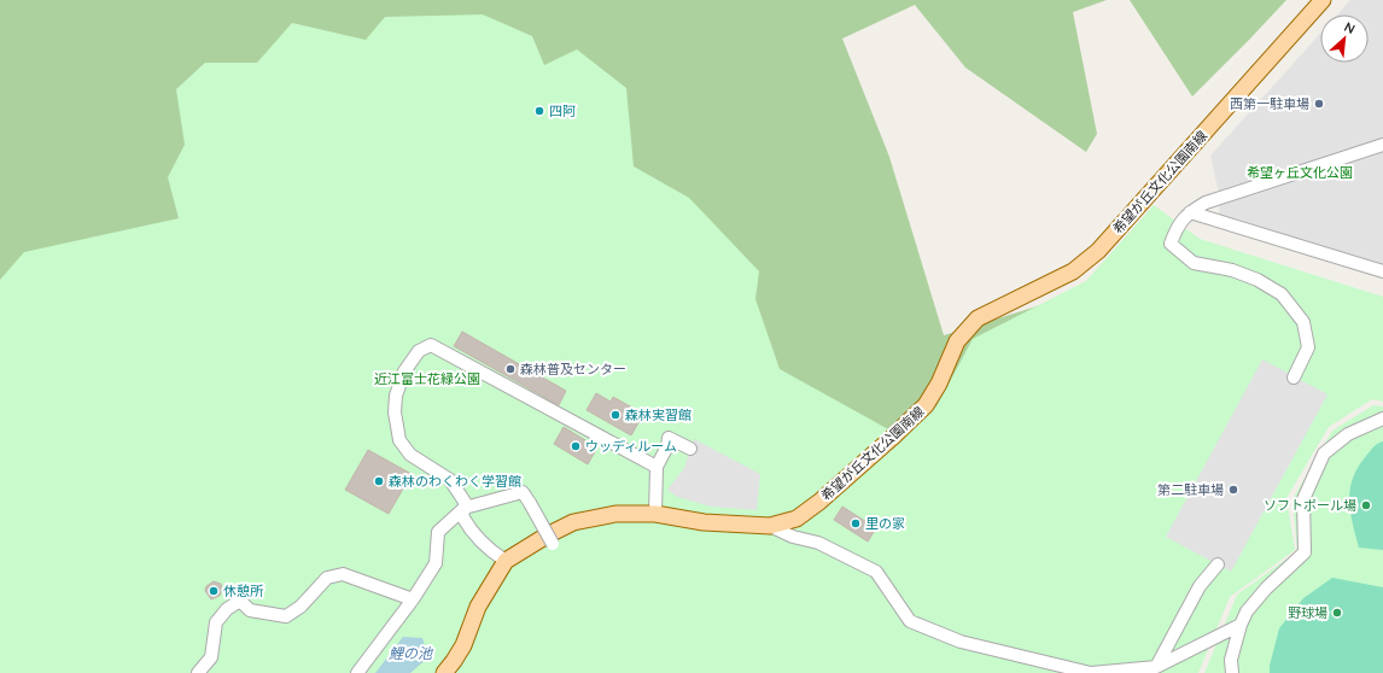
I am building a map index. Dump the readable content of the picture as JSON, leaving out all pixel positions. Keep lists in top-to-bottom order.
{
  "streets": {
    "main road": ["希望が丘文化公園南線"]
  },
  "water": ["鯉の池"],
  "parks": ["希望ヶ丘文化公園", "近江富士花緑公園"],
  "places": [
    "西第一駐車場",
    "四阿",
    "森林普及センター",
    "森林実習館",
    "ウッディルーム",
    "森林のわくわく学習館",
    "第二駐車場",
    "ソフトボール場",
    "里の家",
    "休憩所",
    "野球場"
  ],
  "north": "top right"
}
